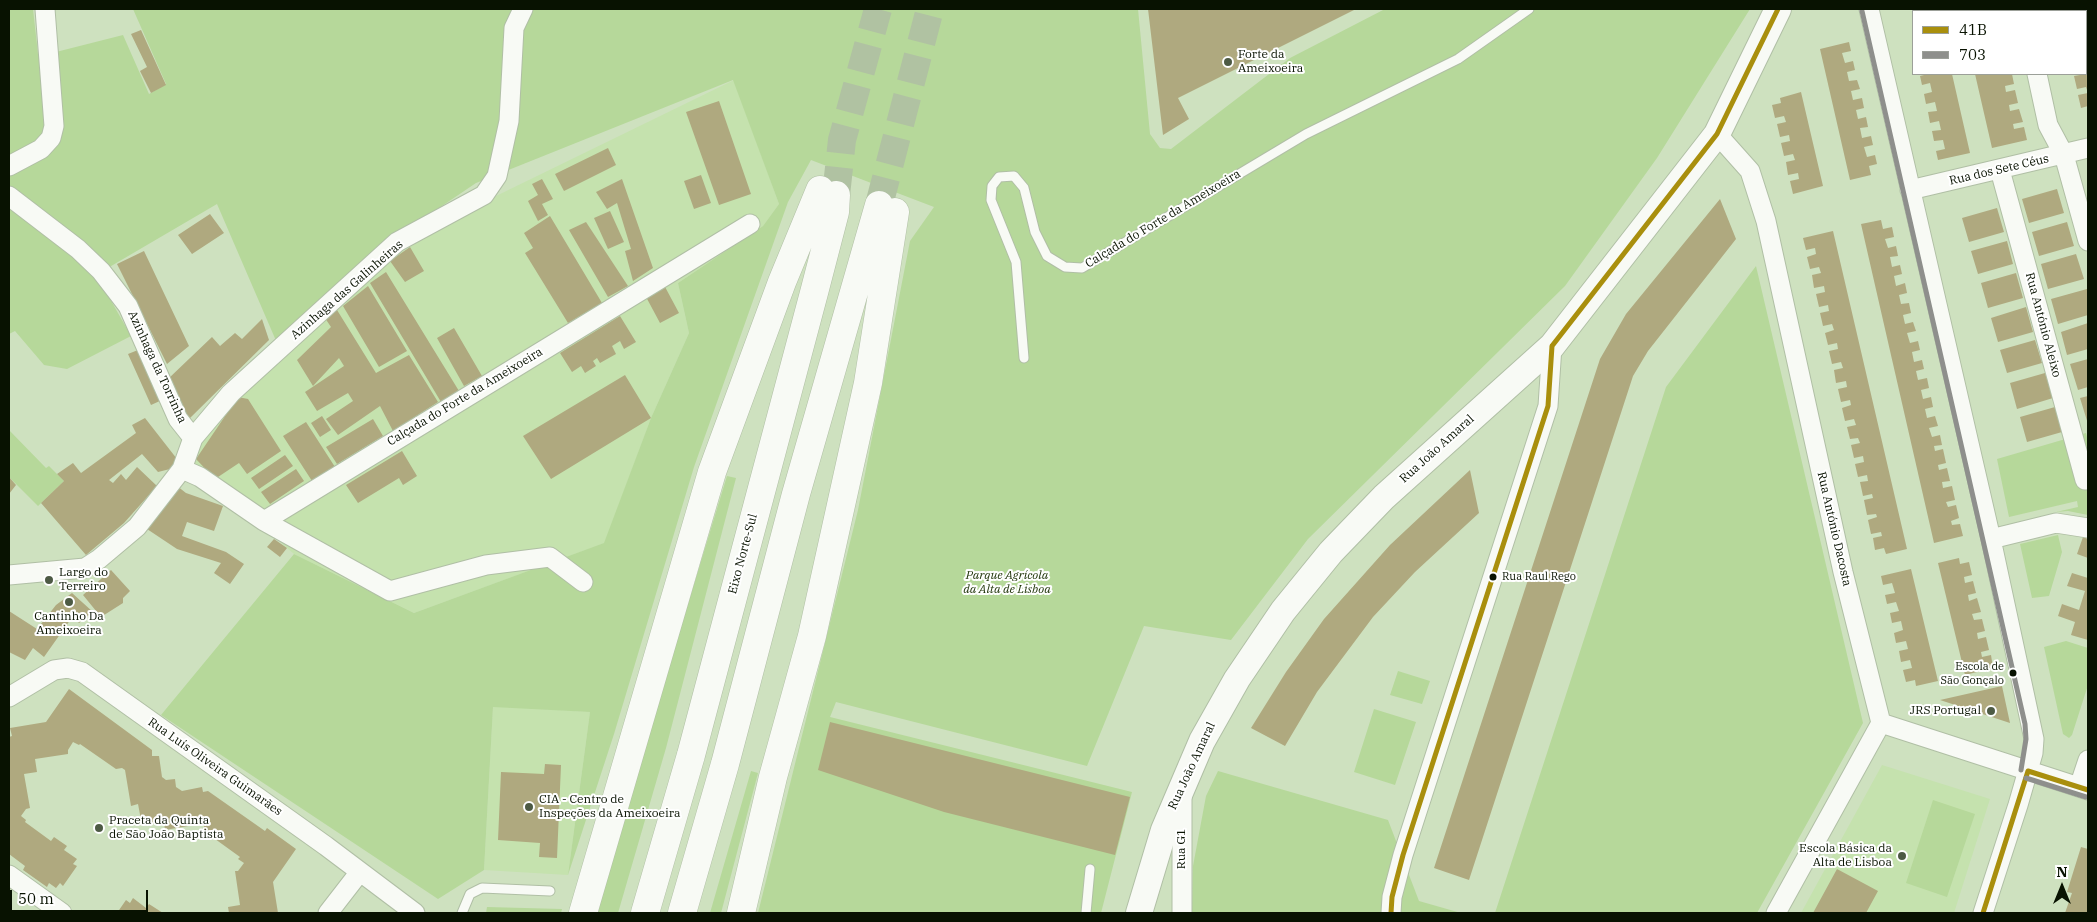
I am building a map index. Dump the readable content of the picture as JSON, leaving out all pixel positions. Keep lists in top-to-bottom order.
{
  "streets": {
    "highway": ["Eixo Norte-Sul"],
    "street": [
      "Rua dos Sete Céus",
      "Calçada do Forte da Ameixoeira",
      "Azinhaga das Galinheiras",
      "Rua António Aleixo",
      "Azinhaga da Torrinha",
      "Rua João Amaral",
      "Rua António Dacosta",
      "Rua Luís Oliveira Guimarães",
      "Rua G1"
    ]
  },
  "crossings": [
    ["Rua dos Sete Céus", "Rua António Aleixo"],
    ["Azinhaga das Galinheiras", "Azinhaga da Torrinha"],
    ["Rua João Amaral", "Rua António Dacosta"],
    ["Rua João Amaral", "Rua G1"]
  ],
  "parks": ["Parque Agrícola da Alta de Lisboa"],
  "places": [
    "Forte da Ameixoeira",
    "Rua Raul Rego",
    "Largo do Terreiro",
    "Cantinho Da Ameixoeira",
    "Escola de São Gonçalo",
    "JRS Portugal",
    "CIA - Centro de Inspeções da Ameixoeira",
    "Praceta da Quinta de São João Baptista",
    "Escola Básica da Alta de Lisboa"
  ],
  "lines": ["transit line 41B", "transit line 703"],
  "legend": ["41B", "703"],
  "scale_bar": "50 m",
  "north": "top"
}
